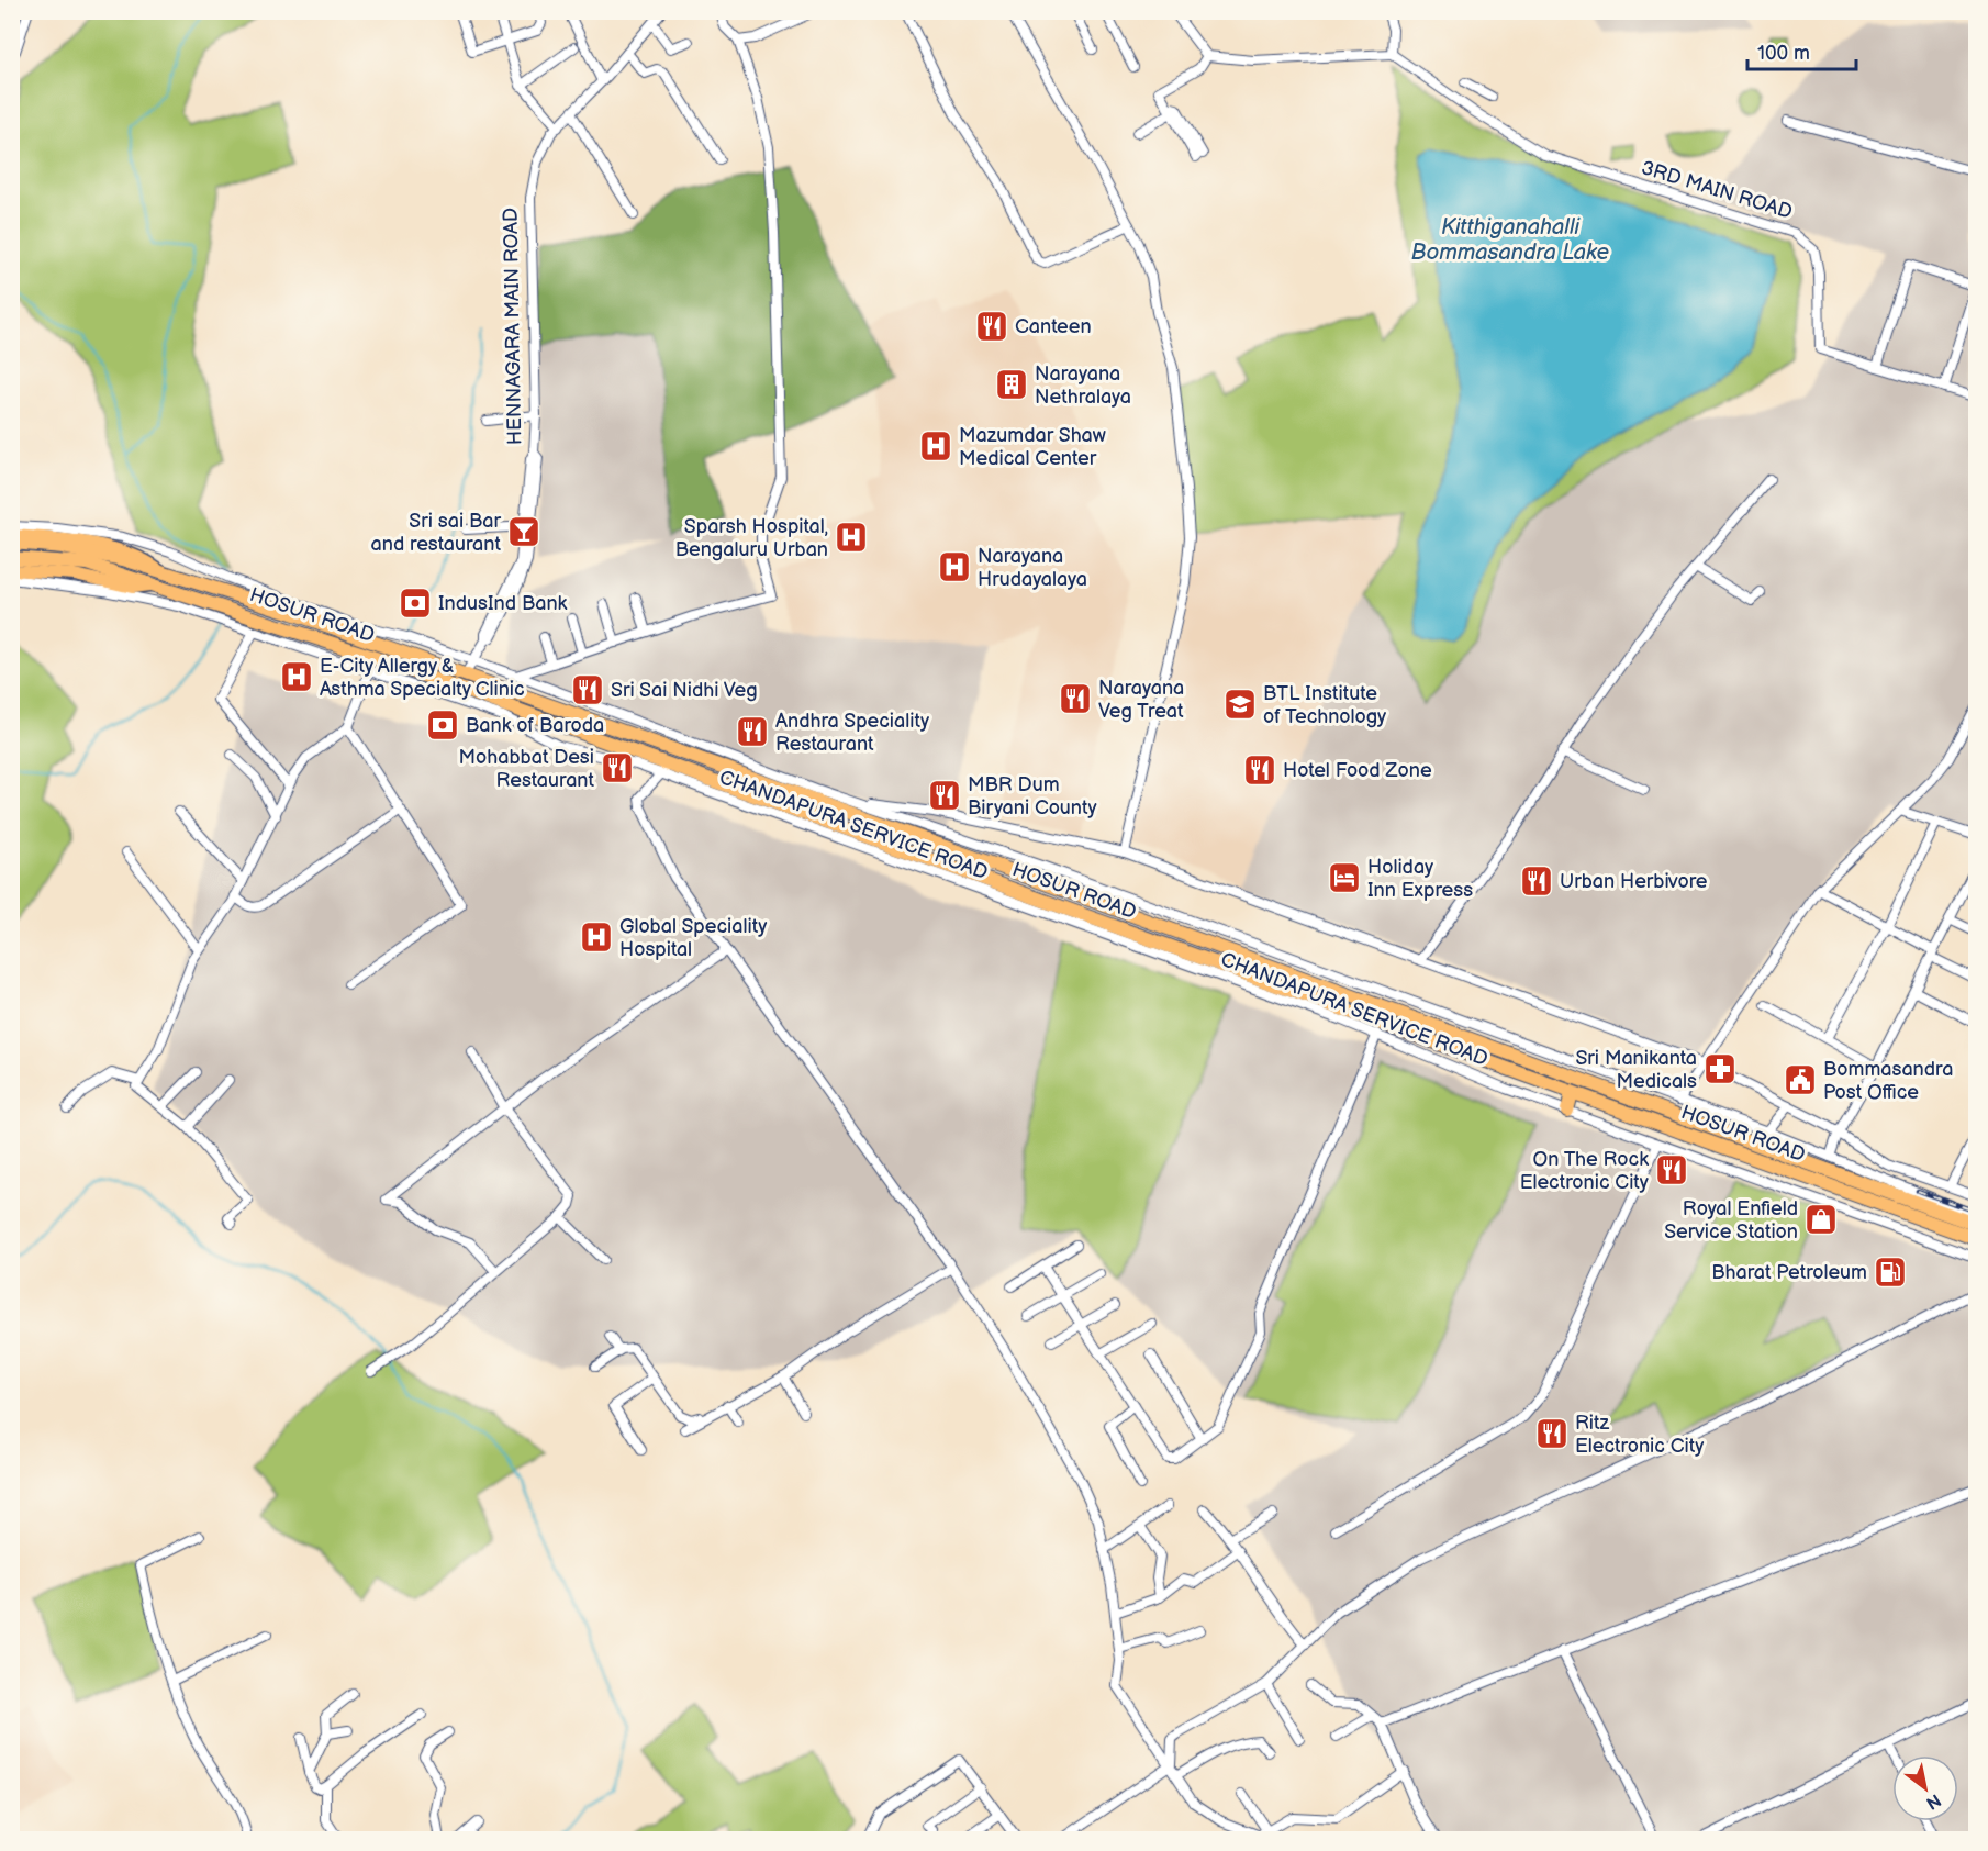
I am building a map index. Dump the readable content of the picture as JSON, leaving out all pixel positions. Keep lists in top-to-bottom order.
{
  "streets": {
    "highway": ["HOSUR ROAD"],
    "street": ["3RD MAIN ROAD", "HENNAGARA MAIN ROAD", "CHANDAPURA SERVICE ROAD"]
  },
  "crossings": [
    ["HENNAGARA MAIN ROAD", "HOSUR ROAD"],
    ["HOSUR ROAD", "CHANDAPURA SERVICE ROAD"]
  ],
  "water": ["Kitthiganahalli Bommasandra Lake"],
  "places": {
    "restaurant": [
      "Canteen",
      "Sri Sai Nidhi Veg",
      "Narayana Veg Treat",
      "Andhra Speciality Restaurant",
      "Mohabbat Desi Restaurant",
      "Hotel Food Zone",
      "MBR Dum Biryani County",
      "Urban Herbivore",
      "On The Rock Electronic City",
      "Ritz Electronic City"
    ],
    "building": ["Narayana Nethralaya"],
    "hospital": [
      "Mazumdar Shaw Medical Center",
      "Sparsh Hospital, Bengaluru Urban",
      "Narayana Hrudayalaya",
      "E-City Allergy & Asthma Specialty Clinic",
      "Global Speciality Hospital"
    ],
    "bar": ["Sri sai Bar and restaurant"],
    "bank": ["IndusInd Bank", "Bank of Baroda"],
    "school or university": ["BTL Institute of Technology"],
    "hotel": ["Holiday Inn Express"],
    "pharmacy": ["Sri Manikanta Medicals"],
    "public building": ["Bommasandra Post Office"],
    "shop": ["Royal Enfield Service Station"],
    "fuel station": ["Bharat Petroleum"]
  },
  "scale_bar": "100 m",
  "north": "bottom right"
}
